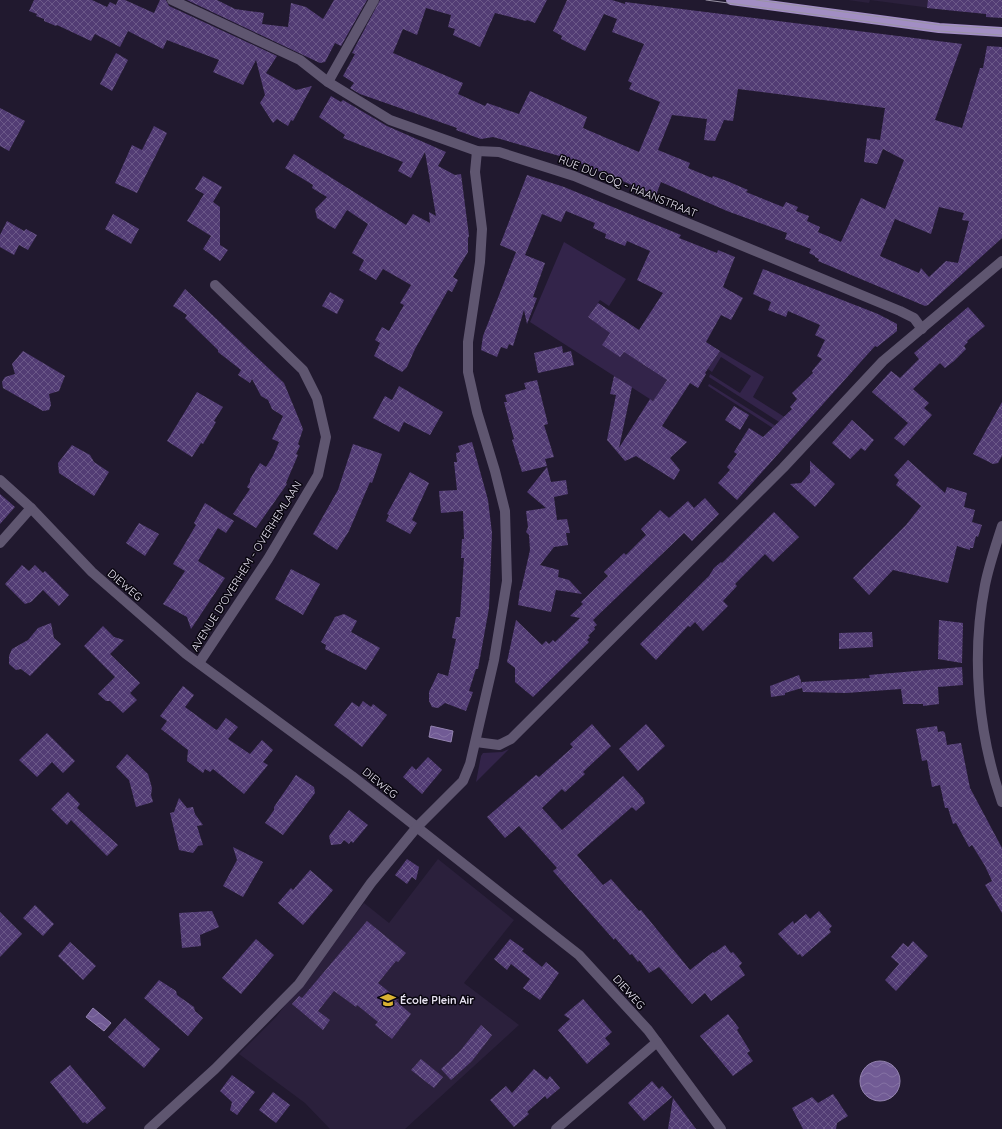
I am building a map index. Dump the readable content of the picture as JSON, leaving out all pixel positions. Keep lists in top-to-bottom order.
{
  "streets": {
    "street": ["RUE DU COQ - HAANSTRAAT", "AVENUE D'OVERHEM - OVERHEMLAAN", "DIEWEG"]
  },
  "crossings": [
    ["AVENUE D'OVERHEM - OVERHEMLAAN", "DIEWEG"]
  ],
  "places": {
    "school or university": ["École Plein Air"]
  }
}
